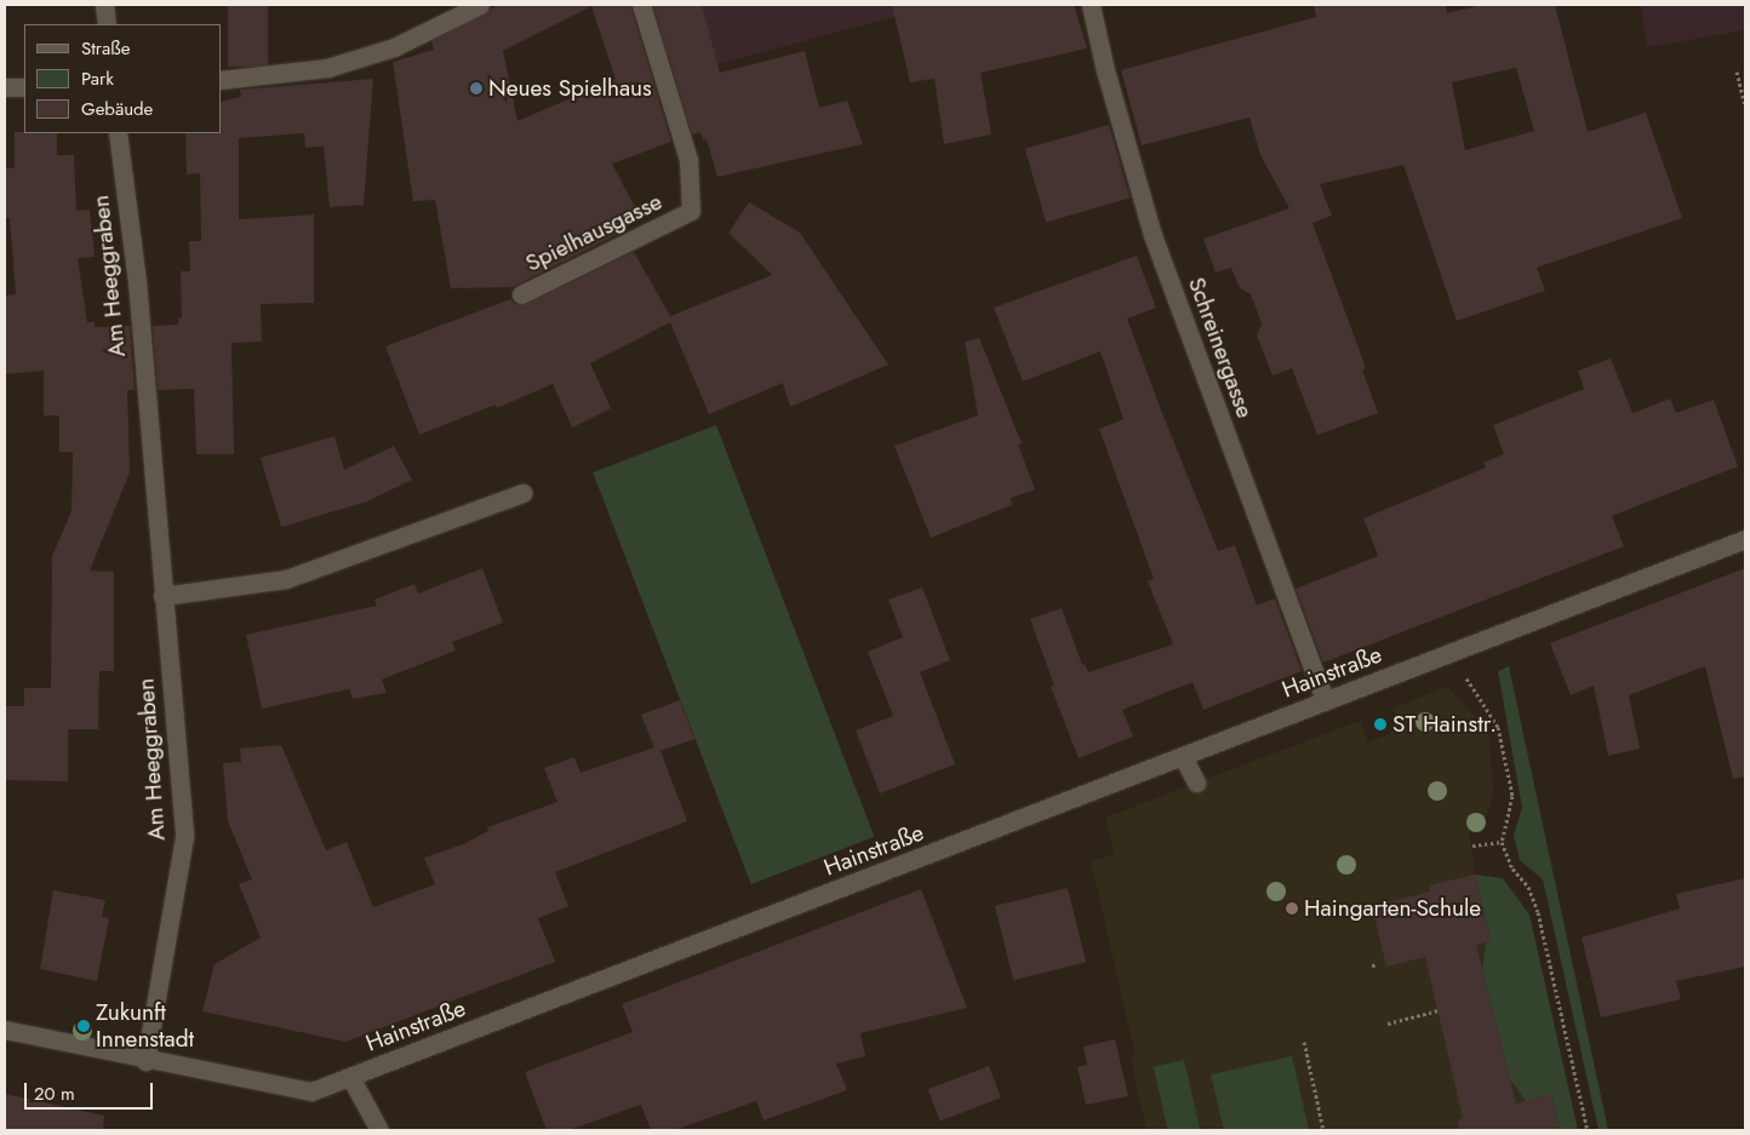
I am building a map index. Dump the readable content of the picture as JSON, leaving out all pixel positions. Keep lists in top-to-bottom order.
{
  "streets": {
    "street": [
      "Spielhausgasse",
      "Am Heeggraben",
      "Schreinergasse",
      "Hainstraße"
    ]
  },
  "crossings": [
    ["Am Heeggraben", "Hainstraße"],
    ["Schreinergasse", "Hainstraße"]
  ],
  "places": [
    "Neues Spielhaus",
    "ST Hainstr.",
    "Haingarten-Schule",
    "Zukunft Innenstadt"
  ],
  "legend": ["Straße", "Park", "Gebäude"],
  "scale_bar": "20 m"
}
